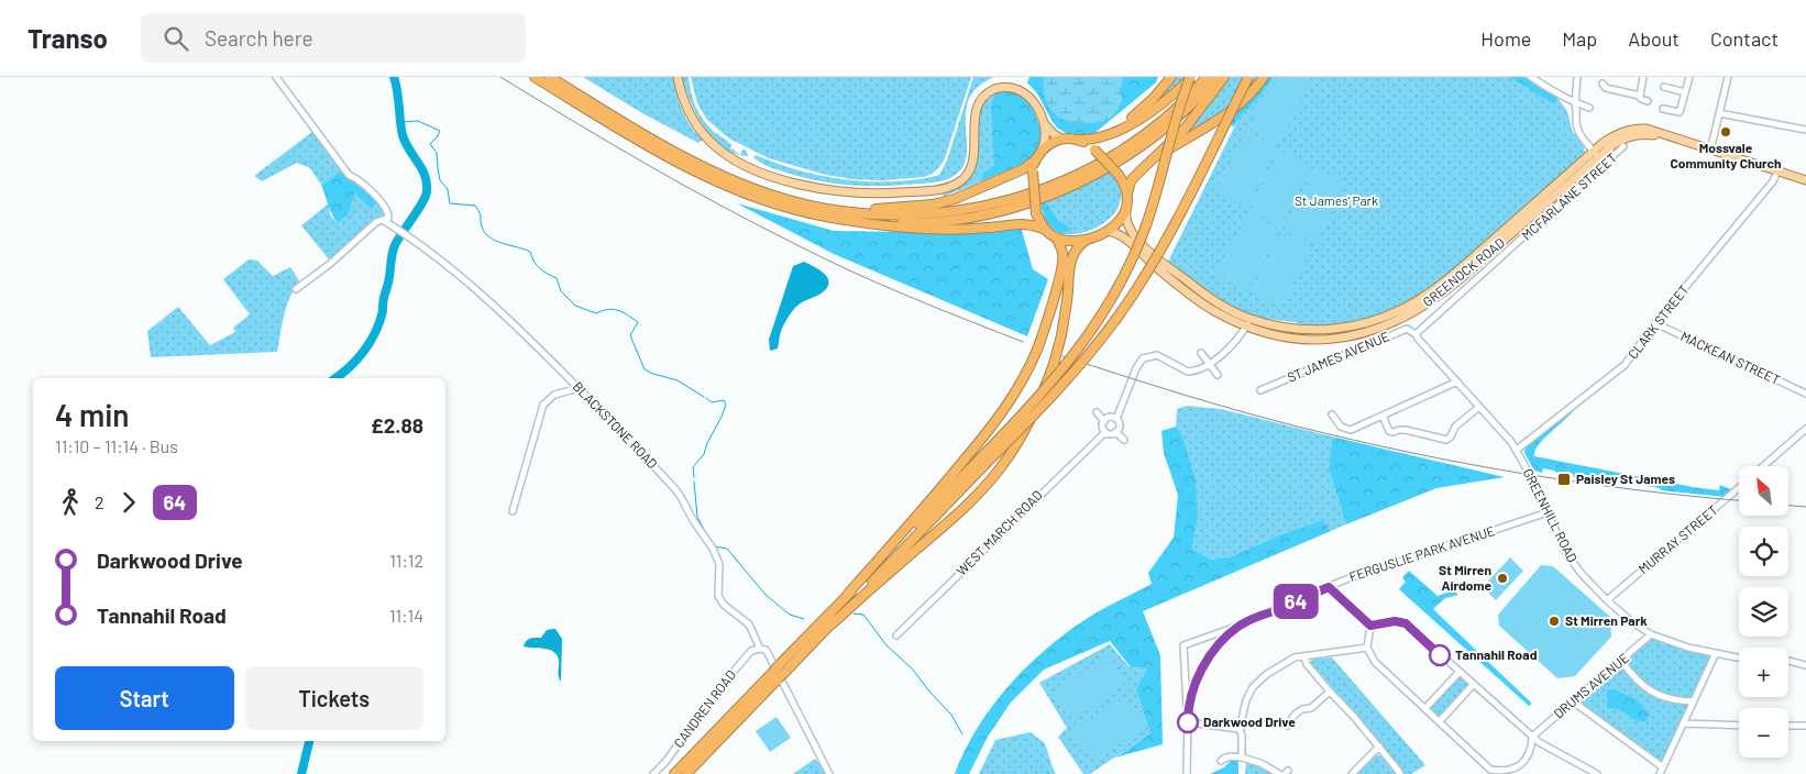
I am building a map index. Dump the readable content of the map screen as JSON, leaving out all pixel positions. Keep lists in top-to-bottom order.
{
  "streets": {
    "main road": ["GREENOCK ROAD"],
    "street": [
      "MCFARLANE STREET",
      "CLARK STREET",
      "ST JAMES AVENUE",
      "MACKEAN STREET",
      "BLACKSTONE ROAD",
      "GREENHILL ROAD",
      "WEST MARCH ROAD",
      "MURRAY STREET",
      "FERGUSLIE PARK AVENUE",
      "DRUMS AVENUE",
      "CANDREN ROAD"
    ]
  },
  "crossings": [
    ["MCFARLANE STREET", "ST JAMES AVENUE"],
    ["MCFARLANE STREET", "GREENHILL ROAD"],
    ["GREENOCK ROAD", "CLARK STREET"],
    ["CLARK STREET", "MACKEAN STREET"],
    ["CLARK STREET", "GREENHILL ROAD"],
    ["ST JAMES AVENUE", "GREENHILL ROAD"],
    ["BLACKSTONE ROAD", "CANDREN ROAD"],
    ["GREENHILL ROAD", "MURRAY STREET"],
    ["GREENHILL ROAD", "FERGUSLIE PARK AVENUE"],
    ["GREENHILL ROAD", "DRUMS AVENUE"]
  ],
  "parks": ["St James' Park"],
  "places": {
    "other": [
      "Mossvale Community Church",
      "St Mirren Airdome",
      "St Mirren Park",
      "Tannahil Road",
      "Darkwood Drive"
    ],
    "transit": ["Paisley St James"]
  },
  "lines": ["bus line 64"],
  "north": "top left",
  "page": {
    "header": "Transo",
    "search": "Search here",
    "nav": [
      "Home",
      "Map",
      "About",
      "Contact"
    ],
    "on_map": "64",
    "heading": ["4 min", "11:10 – 11:14 · Bus", "£2.88"],
    "map_buttons": ["+", "−"],
    "legs": ["2", "64"],
    "list": [
      {
        "name": "Darkwood Drive",
        "value": "11:12"
      },
      {
        "name": "Tannahil Road",
        "value": "11:14"
      }
    ],
    "buttons": ["Start", "Tickets"]
  }
}
